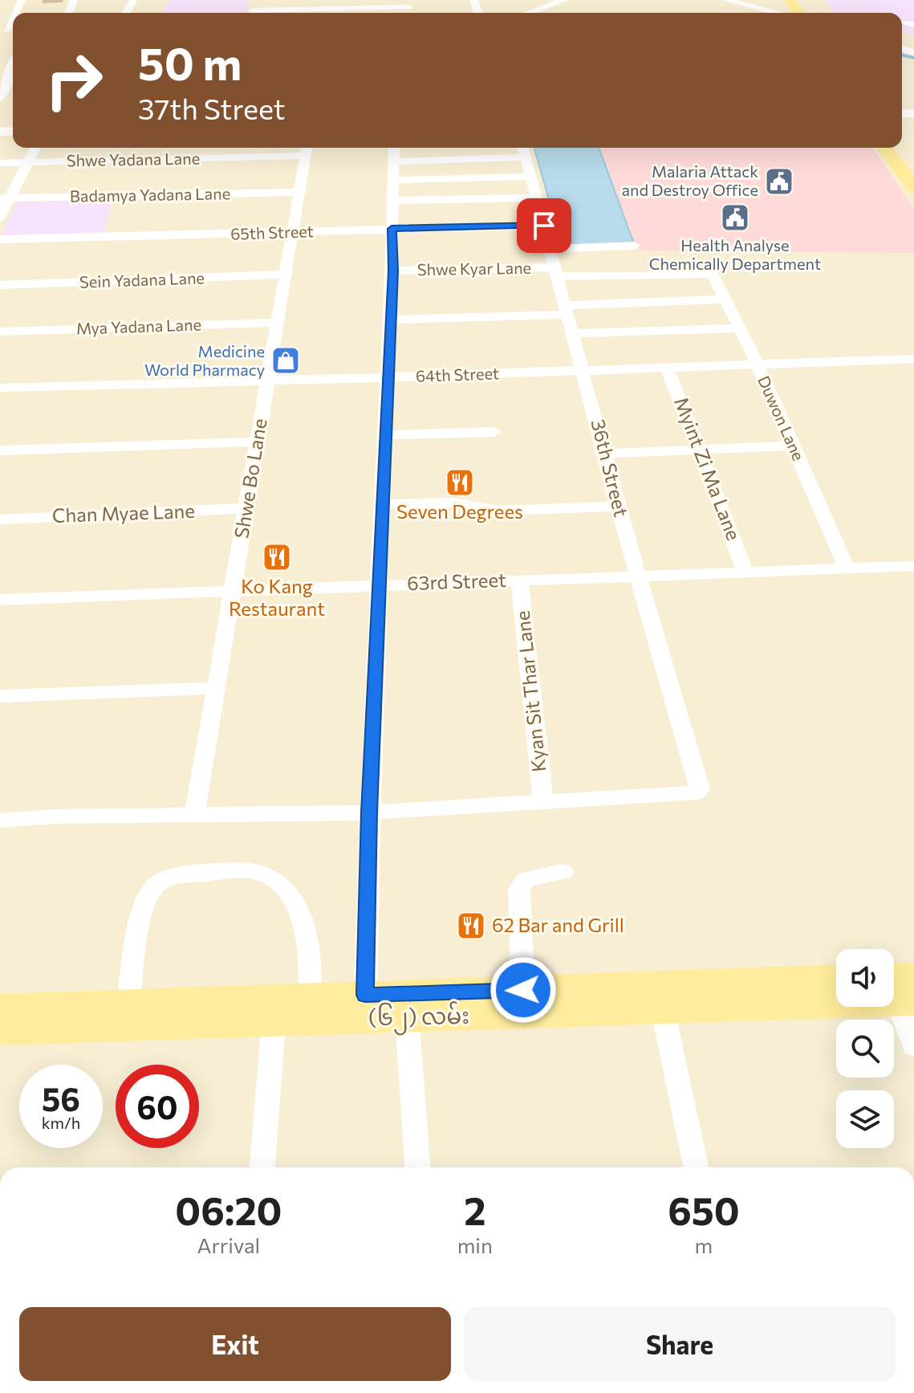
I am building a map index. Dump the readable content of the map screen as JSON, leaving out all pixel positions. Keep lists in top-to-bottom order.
{
  "streets": {
    "main road": ["(၆၂) လမ်း"],
    "street": [
      "Shwe Yadana Lane",
      "Badamya Yadana Lane",
      "65th Street",
      "Shwe Kyar Lane",
      "Sein Yadana Lane",
      "Mya Yadana Lane",
      "64th Street",
      "Duwon Lane",
      "36th Street",
      "Myint Zi Ma Lane",
      "Shwe Bo Lane",
      "Chan Myae Lane",
      "63rd Street",
      "Kyan Sit Thar Lane"
    ]
  },
  "crossings": [
    ["Shwe Yadana Lane", "Shwe Bo Lane"],
    ["Badamya Yadana Lane", "Shwe Bo Lane"],
    ["65th Street", "36th Street"],
    ["65th Street", "Shwe Bo Lane"],
    ["Shwe Kyar Lane", "Duwon Lane"],
    ["Shwe Kyar Lane", "36th Street"],
    ["Sein Yadana Lane", "Shwe Bo Lane"],
    ["Mya Yadana Lane", "Shwe Bo Lane"],
    ["64th Street", "Duwon Lane"],
    ["64th Street", "36th Street"],
    ["64th Street", "Myint Zi Ma Lane"],
    ["64th Street", "Shwe Bo Lane"],
    ["Duwon Lane", "63rd Street"],
    ["36th Street", "63rd Street"],
    ["36th Street", "Kyan Sit Thar Lane"],
    ["Myint Zi Ma Lane", "63rd Street"],
    ["Shwe Bo Lane", "Chan Myae Lane"],
    ["Shwe Bo Lane", "63rd Street"],
    ["63rd Street", "Kyan Sit Thar Lane"]
  ],
  "places": {
    "public building": ["Malaria Attack and Destroy Office", "Health Analyse Chemically Department"],
    "shop": ["Medicine World Pharmacy"],
    "restaurant": ["Seven Degrees", "Ko Kang Restaurant", "62 Bar and Grill"]
  },
  "page": {
    "turn": ["50 m", "37th Street"],
    "speed": "56 km/h",
    "limit": "60",
    "eta": [
      "06:20",
      "Arrival",
      "2",
      "min",
      "650",
      "m"
    ],
    "buttons": ["Exit", "Share"]
  }
}
